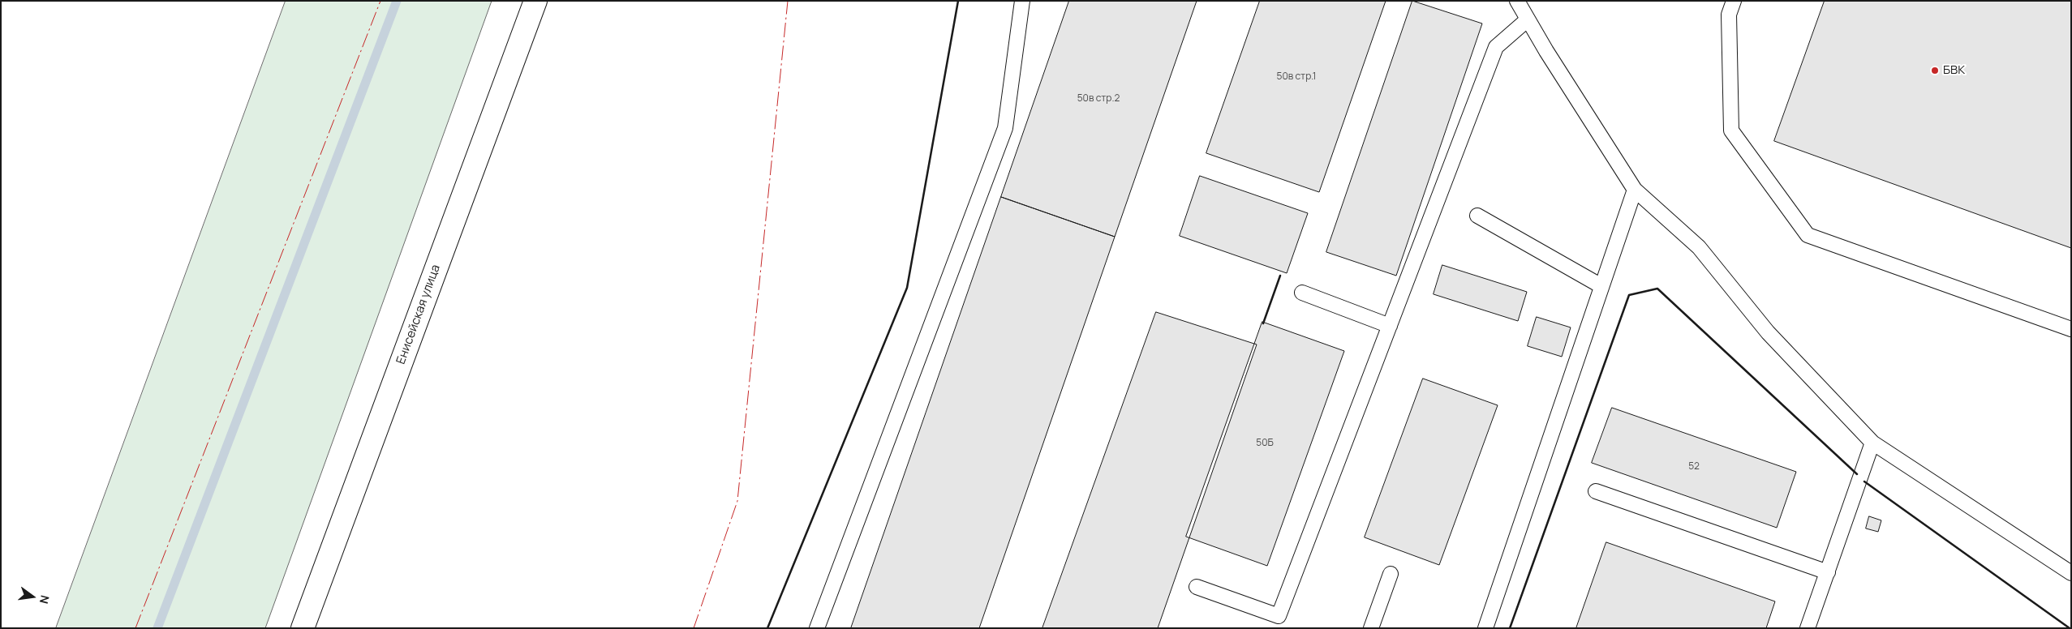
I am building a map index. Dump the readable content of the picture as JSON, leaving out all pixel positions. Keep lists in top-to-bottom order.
{
  "streets": {
    "street": ["Енисейская улица"]
  },
  "places": ["БВК"],
  "house_numbers": [
    "50в стр.1",
    "50в стр.2",
    "50Б",
    "52"
  ],
  "north": "right"
}
